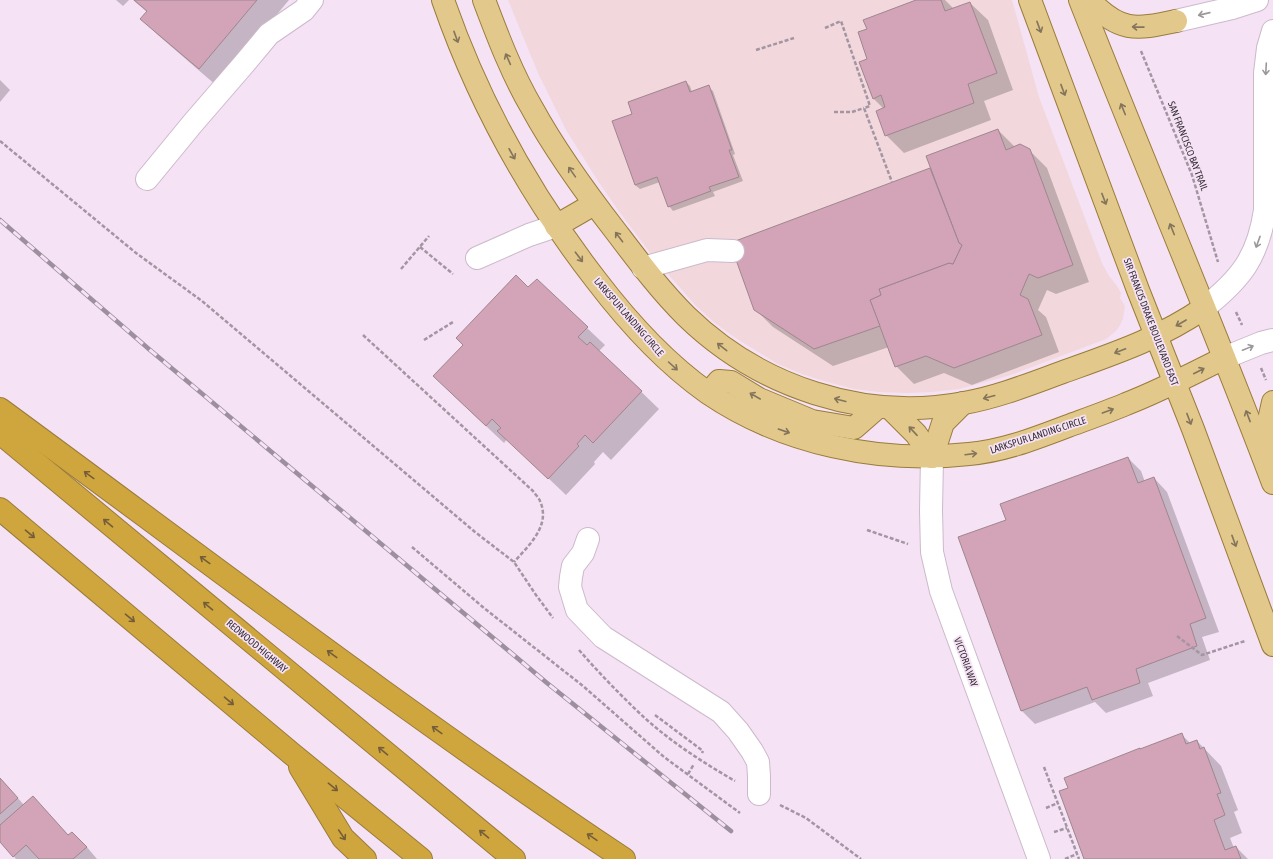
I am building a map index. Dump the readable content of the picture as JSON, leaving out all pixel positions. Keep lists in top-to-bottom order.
{
  "streets": {
    "highway": ["REDWOOD HIGHWAY"],
    "main road": ["LARKSPUR LANDING CIRCLE", "SIR FRANCIS DRAKE BOULEVARD EAST"],
    "street": ["VICTORIA WAY"],
    "path": ["SAN FRANCISCO BAY TRAIL"]
  },
  "crossings": [
    ["LARKSPUR LANDING CIRCLE", "SIR FRANCIS DRAKE BOULEVARD EAST"],
    ["LARKSPUR LANDING CIRCLE", "VICTORIA WAY"]
  ]
}
